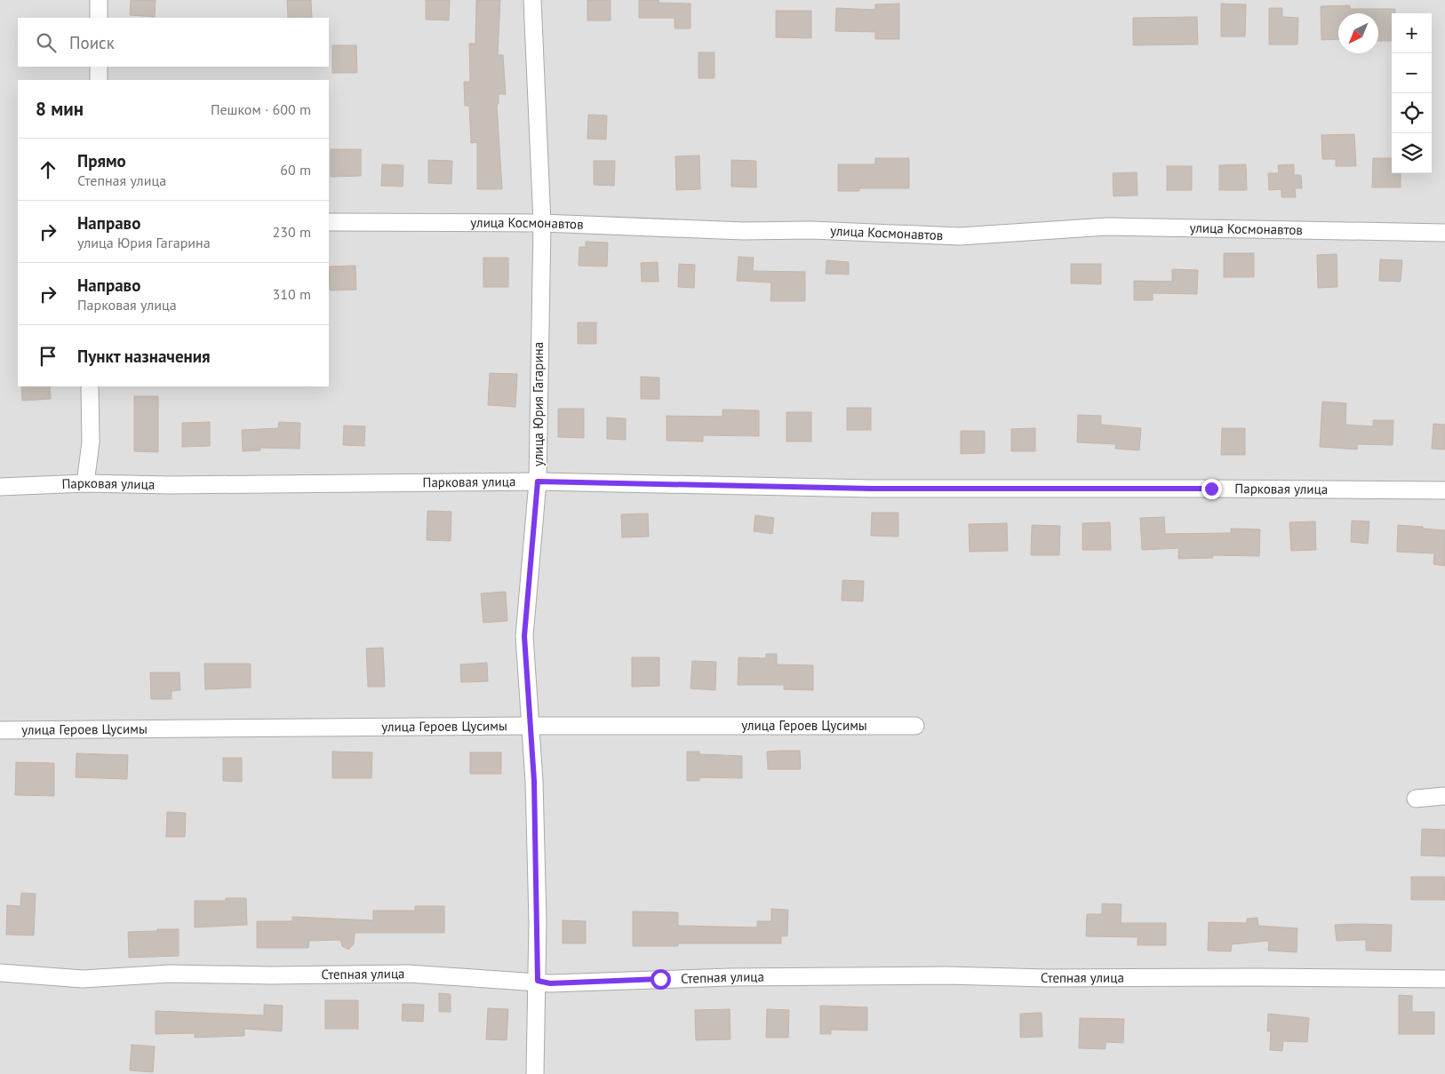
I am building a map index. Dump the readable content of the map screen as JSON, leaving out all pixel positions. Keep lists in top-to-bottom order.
{
  "streets": {
    "street": [
      "улица Космонавтов",
      "улица Юрия Гагарина",
      "Парковая улица",
      "улица Героев Цусимы",
      "Степная улица"
    ]
  },
  "crossings": [
    ["улица Космонавтов", "улица Юрия Гагарина"],
    ["улица Юрия Гагарина", "Парковая улица"],
    ["улица Юрия Гагарина", "улица Героев Цусимы"],
    ["улица Юрия Гагарина", "Степная улица"]
  ],
  "north": "bottom left",
  "page": {
    "map_buttons": ["+", "−"],
    "search": "Поиск",
    "heading": ["8 мин", "Пешком · 600 m"],
    "list": [
      ["Прямо", "Степная улица", "60 m"],
      ["Направо", "улица Юрия Гагарина", "230 m"],
      ["Направо", "Парковая улица", "310 m"],
      "Пункт назначения"
    ]
  }
}
